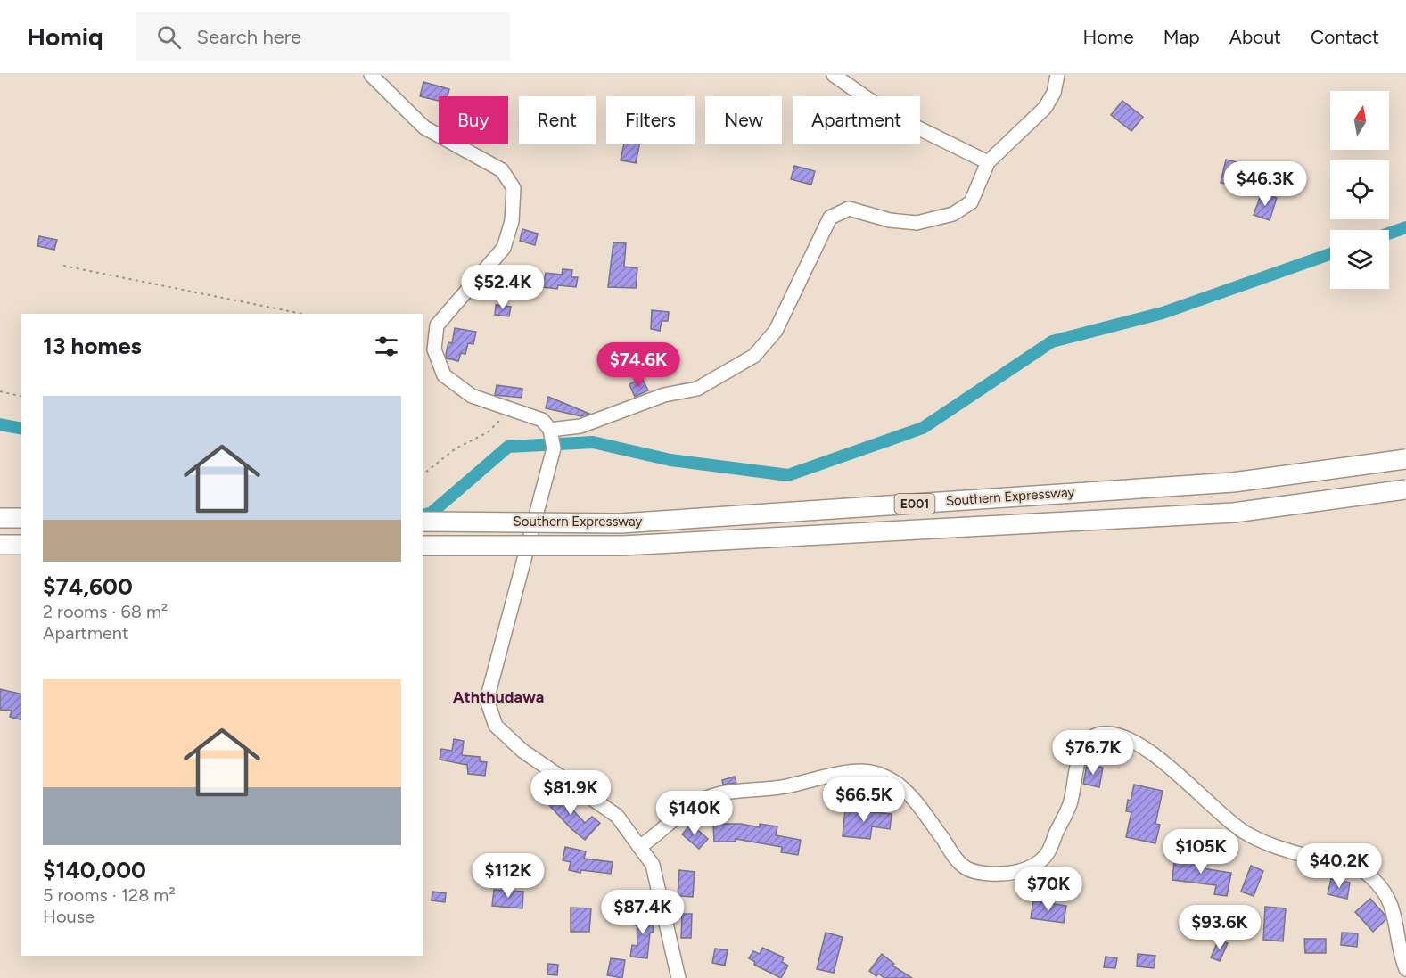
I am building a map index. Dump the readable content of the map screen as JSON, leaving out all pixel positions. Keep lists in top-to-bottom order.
{
  "streets": {
    "highway": ["Southern Expressway", "E001"]
  },
  "districts": ["Aththudawa"],
  "north": "top",
  "page": {
    "header": "Homiq",
    "search": "Search here",
    "nav": [
      "Home",
      "Map",
      "About",
      "Contact"
    ],
    "chip": [
      "Buy",
      "Rent",
      "Filters",
      "New",
      "Apartment"
    ],
    "price": [
      "$46.3K",
      "$52.4K",
      "$74.6K",
      "$76.7K",
      "$81.9K",
      "$66.5K",
      "$140K",
      "$105K",
      "$40.2K",
      "$112K",
      "$70K",
      "$87.4K",
      "$93.6K"
    ],
    "heading": "13 homes",
    "list": [
      {
        "name": "$74,600",
        "note": "2 rooms · 68 m² · Apartment"
      },
      {
        "name": "$140,000",
        "note": "5 rooms · 128 m² · House"
      }
    ]
  }
}
